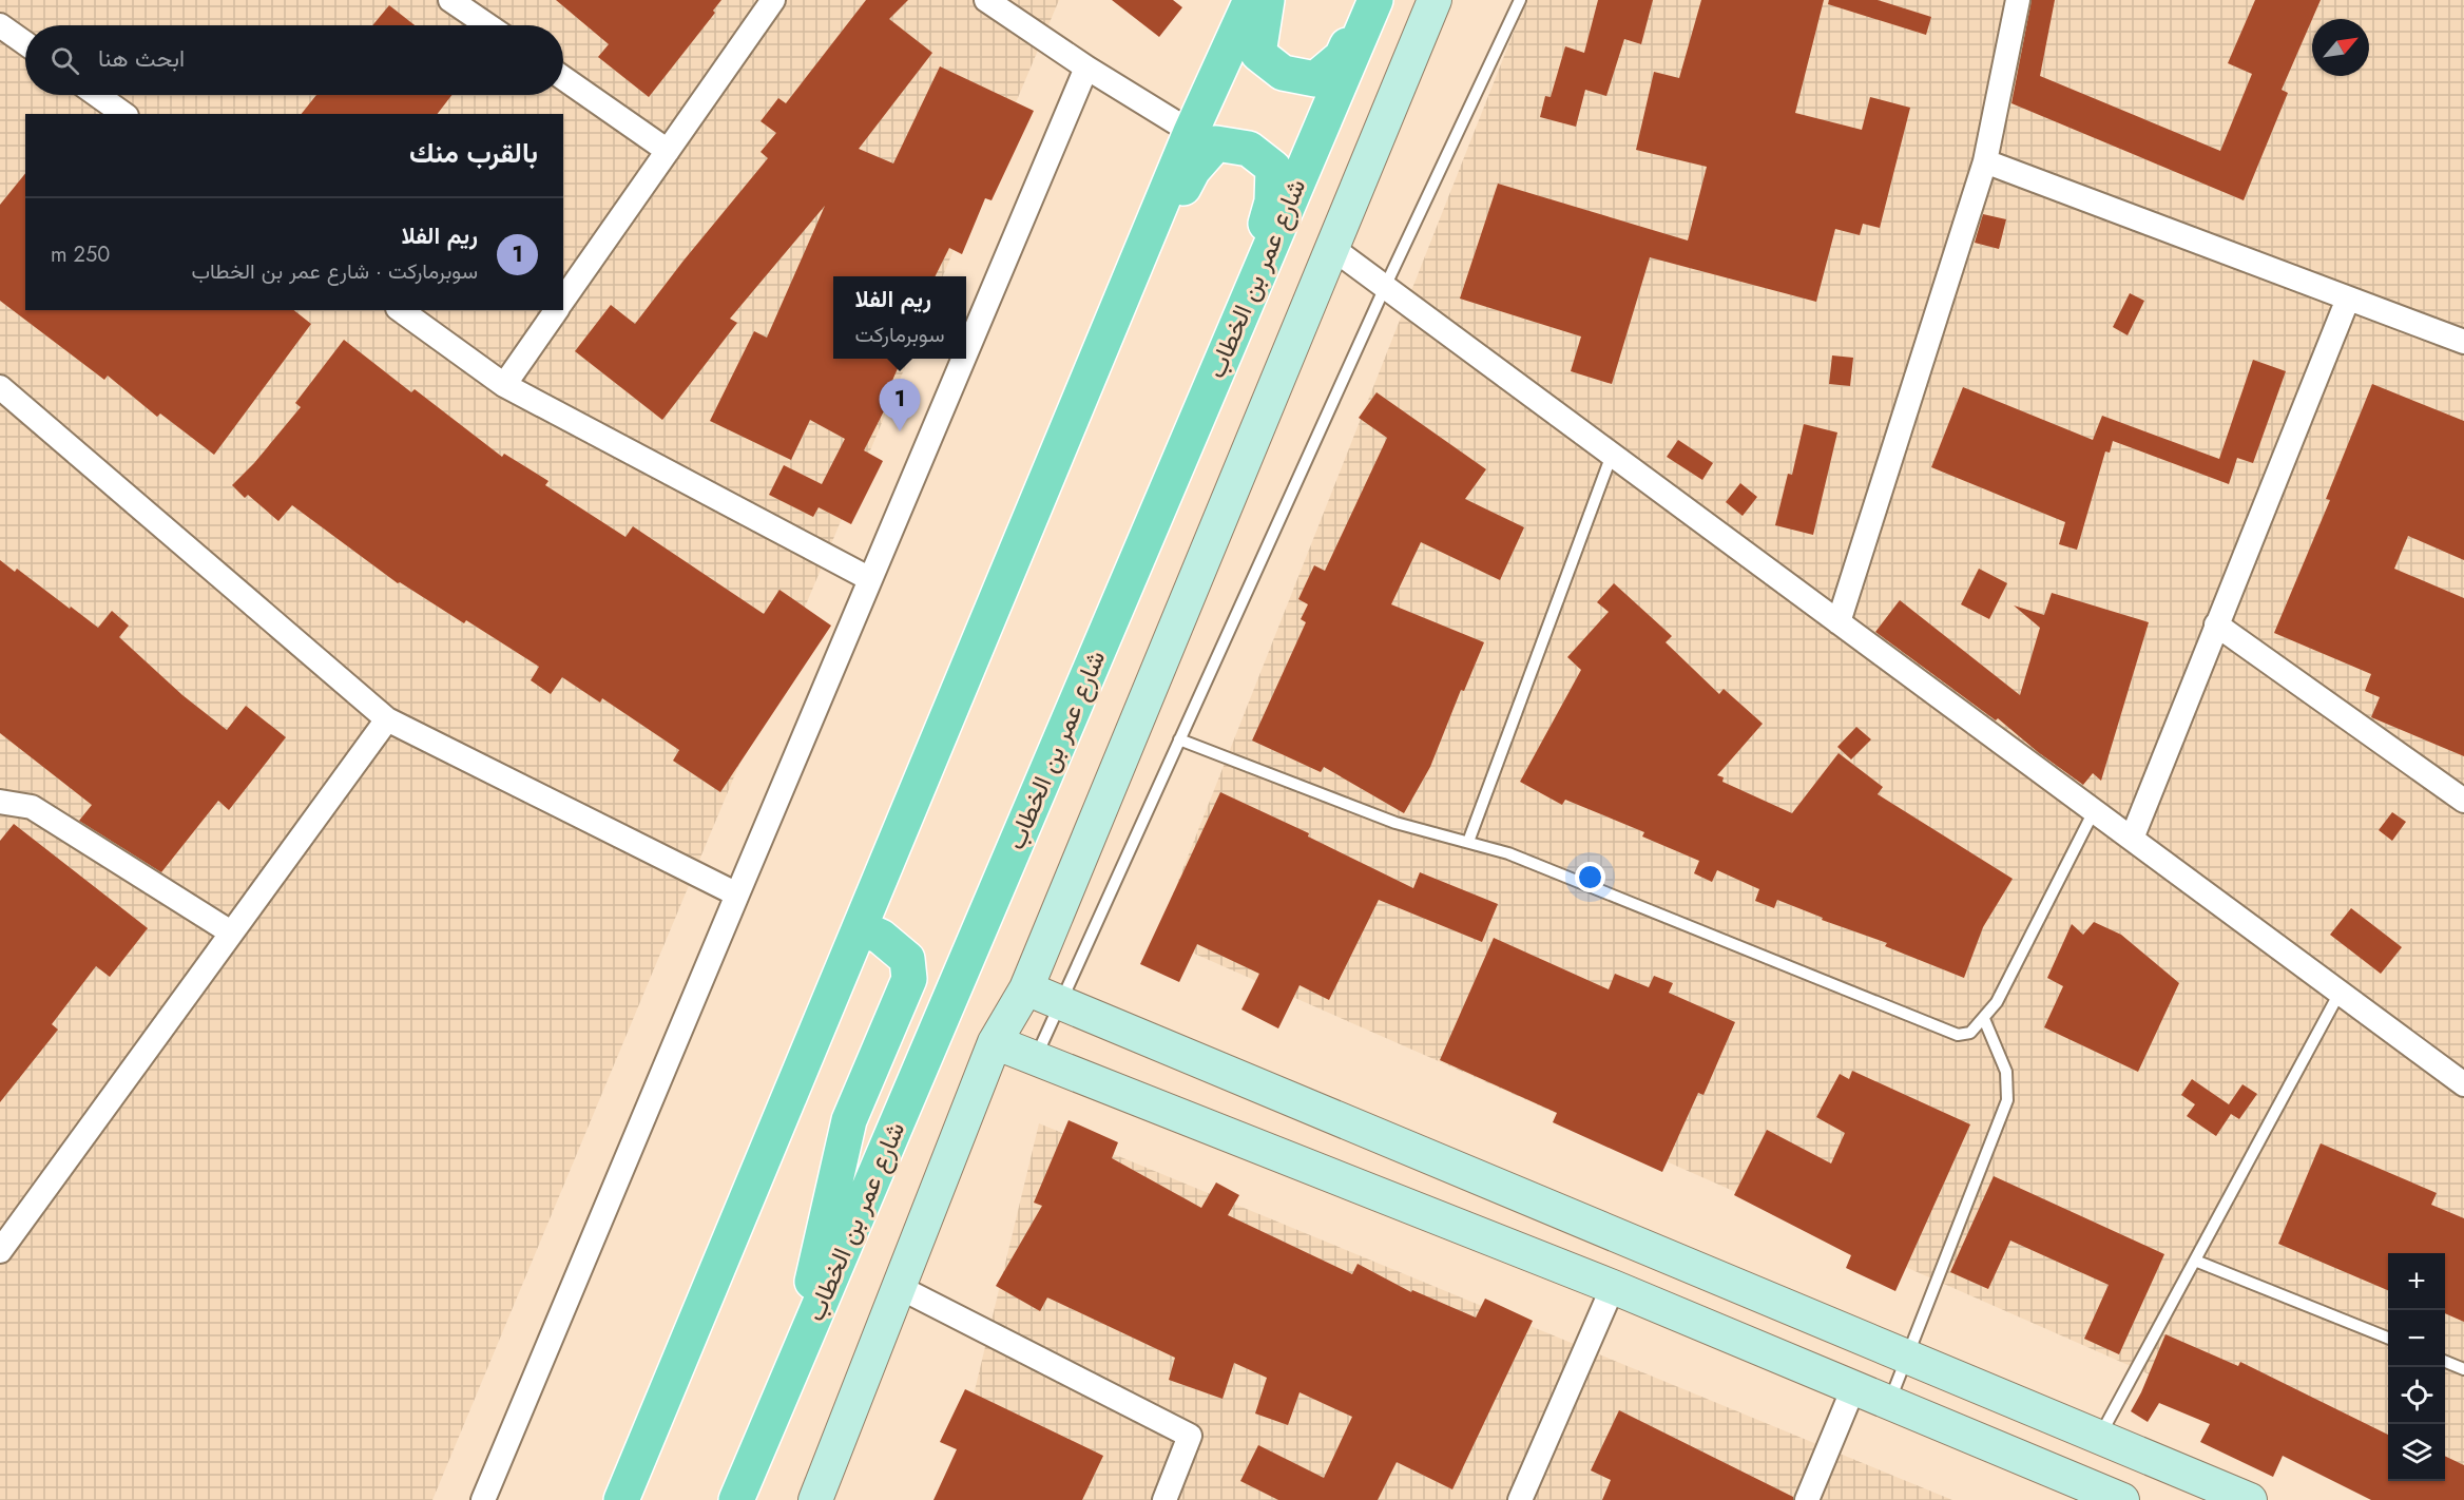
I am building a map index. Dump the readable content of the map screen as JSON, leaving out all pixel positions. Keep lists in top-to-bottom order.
{
  "streets": {
    "main road": ["شارع عمر بن الخطاب"]
  },
  "north": "top right",
  "page": {
    "search": "ابحث هنا",
    "heading": "بالقرب منك",
    "list": [
      {
        "mark": "1",
        "name": "ريم الفلا",
        "note": "سوبرماركت · شارع عمر بن الخطاب",
        "value": "250 m"
      }
    ],
    "popup": ["ريم الفلا", "سوبرماركت"],
    "pins": "1",
    "map_buttons": ["+", "−"]
  }
}
